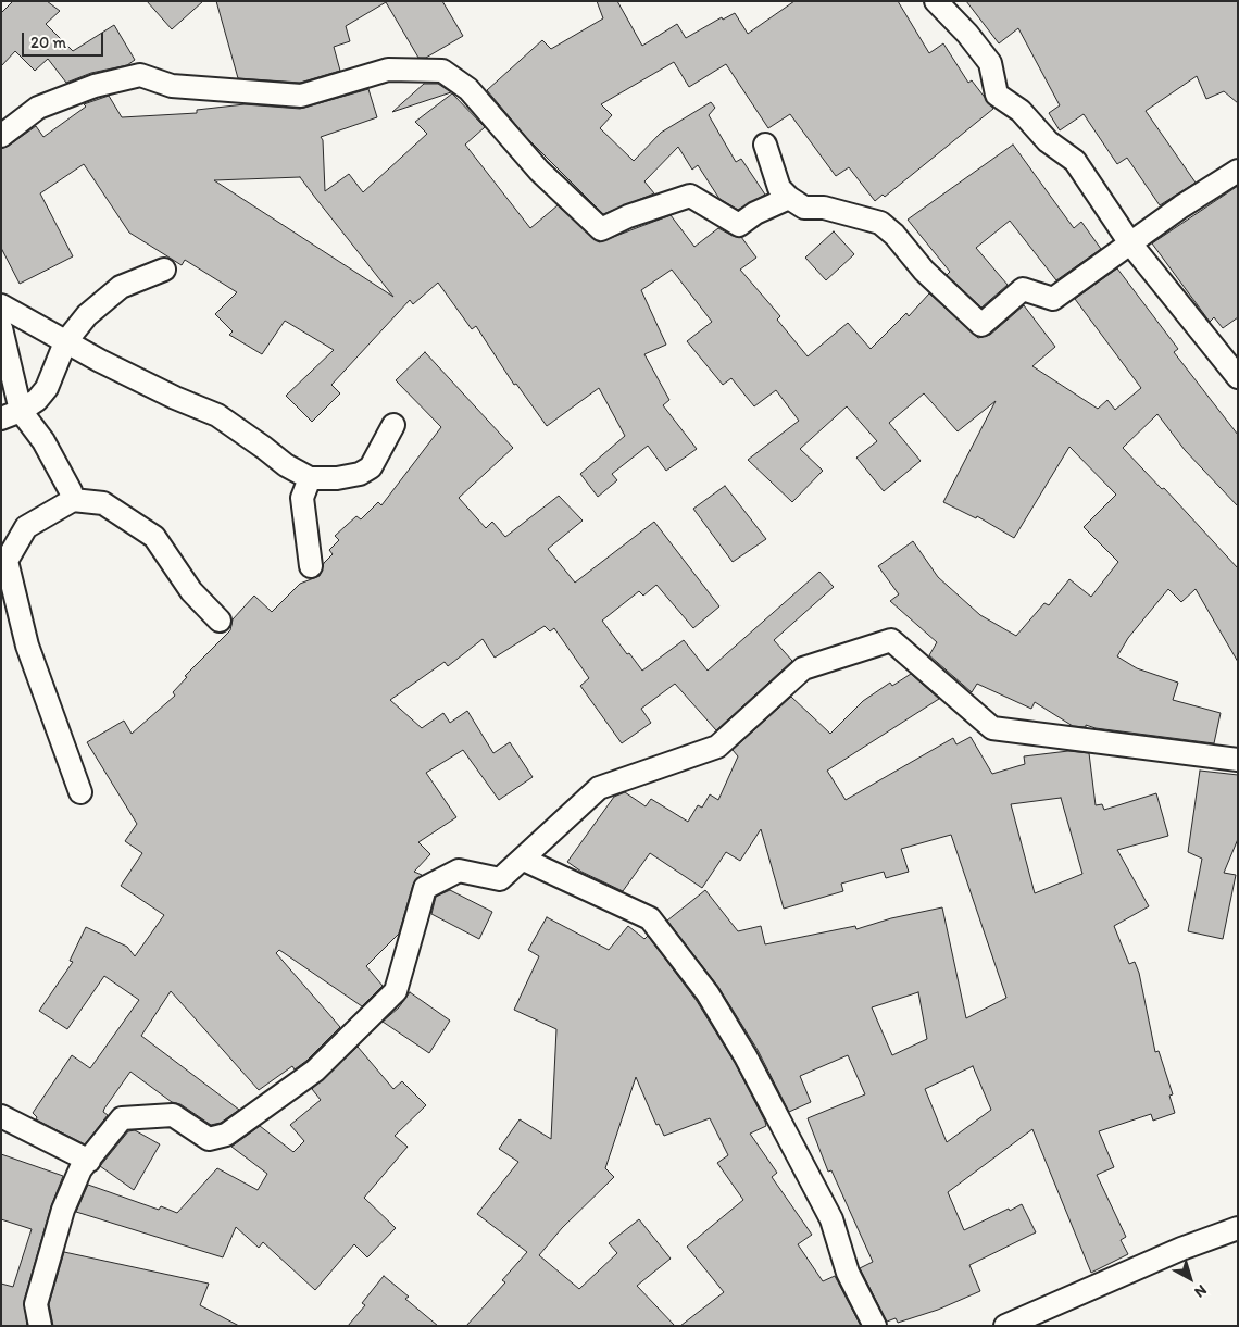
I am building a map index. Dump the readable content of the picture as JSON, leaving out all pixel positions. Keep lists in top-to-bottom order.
{
  "scale_bar": "20 m",
  "north": "bottom right"
}
